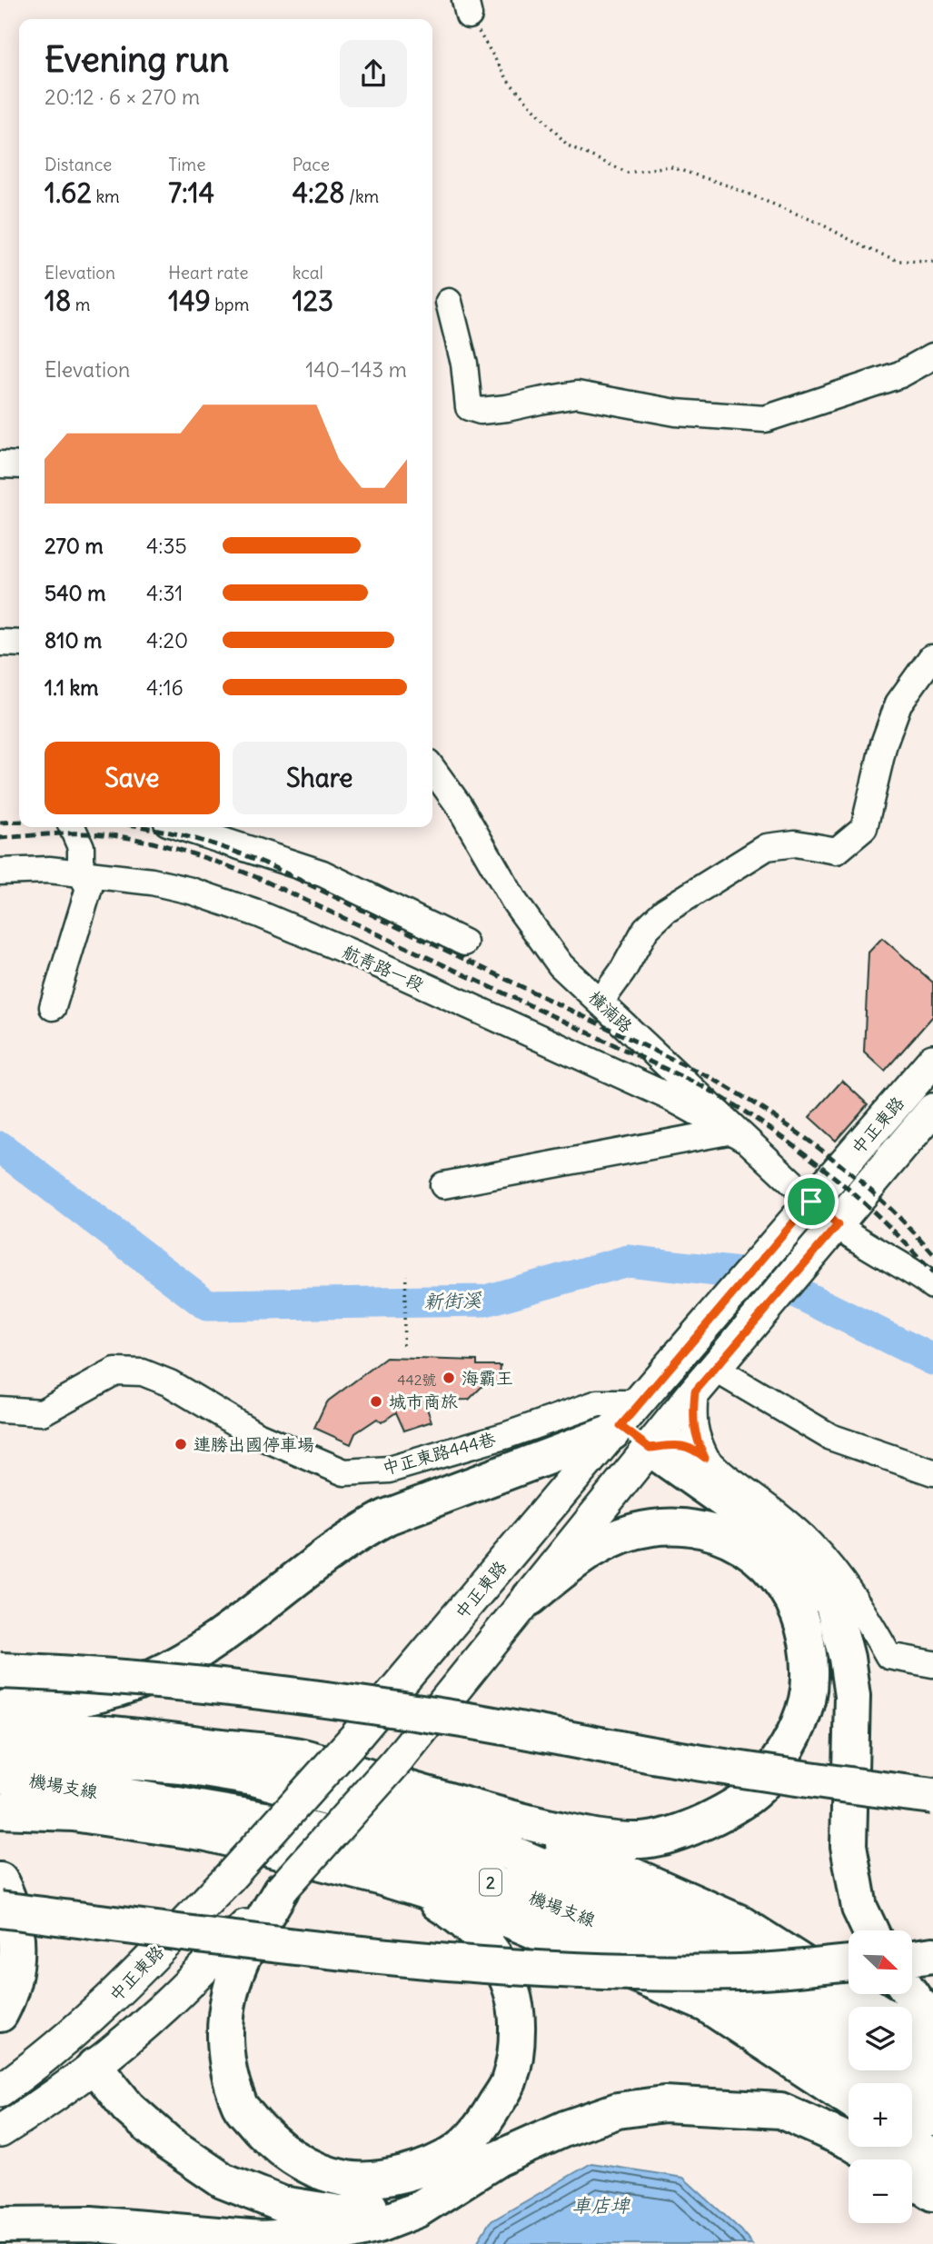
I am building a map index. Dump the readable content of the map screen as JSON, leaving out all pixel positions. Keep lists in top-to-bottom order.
{
  "streets": {
    "highway": ["機場支線", "2"],
    "main road": ["中正東路"],
    "street": ["航青路一段", "橫湳路", "中正東路444巷"]
  },
  "crossings": [
    ["航青路一段", "橫湳路"],
    ["橫湳路", "中正東路"],
    ["中正東路", "中正東路444巷"]
  ],
  "water": ["新街溪", "車店埤"],
  "places": ["海霸王", "城市商旅", "連勝出國停車場"],
  "house_numbers": ["442號"],
  "north": "bottom right",
  "page": {
    "heading": ["Evening run", "20:12 · 6 × 270 m"],
    "stats": [
      ["Distance", "1.62 km"],
      ["Time", "7:14"],
      ["Pace", "4:28 /km"],
      ["Elevation", "18 m"],
      ["Heart rate", "149 bpm"],
      ["kcal", "123"]
    ],
    "chart": ["Elevation", "140–143 m"],
    "list": [
      {
        "name": "270 m",
        "note": "4:35"
      },
      {
        "name": "540 m",
        "note": "4:31"
      },
      {
        "name": "810 m",
        "note": "4:20"
      },
      {
        "name": "1.1 km",
        "note": "4:16"
      }
    ],
    "buttons": ["Save", "Share"],
    "map_buttons": ["+", "−"]
  }
}
